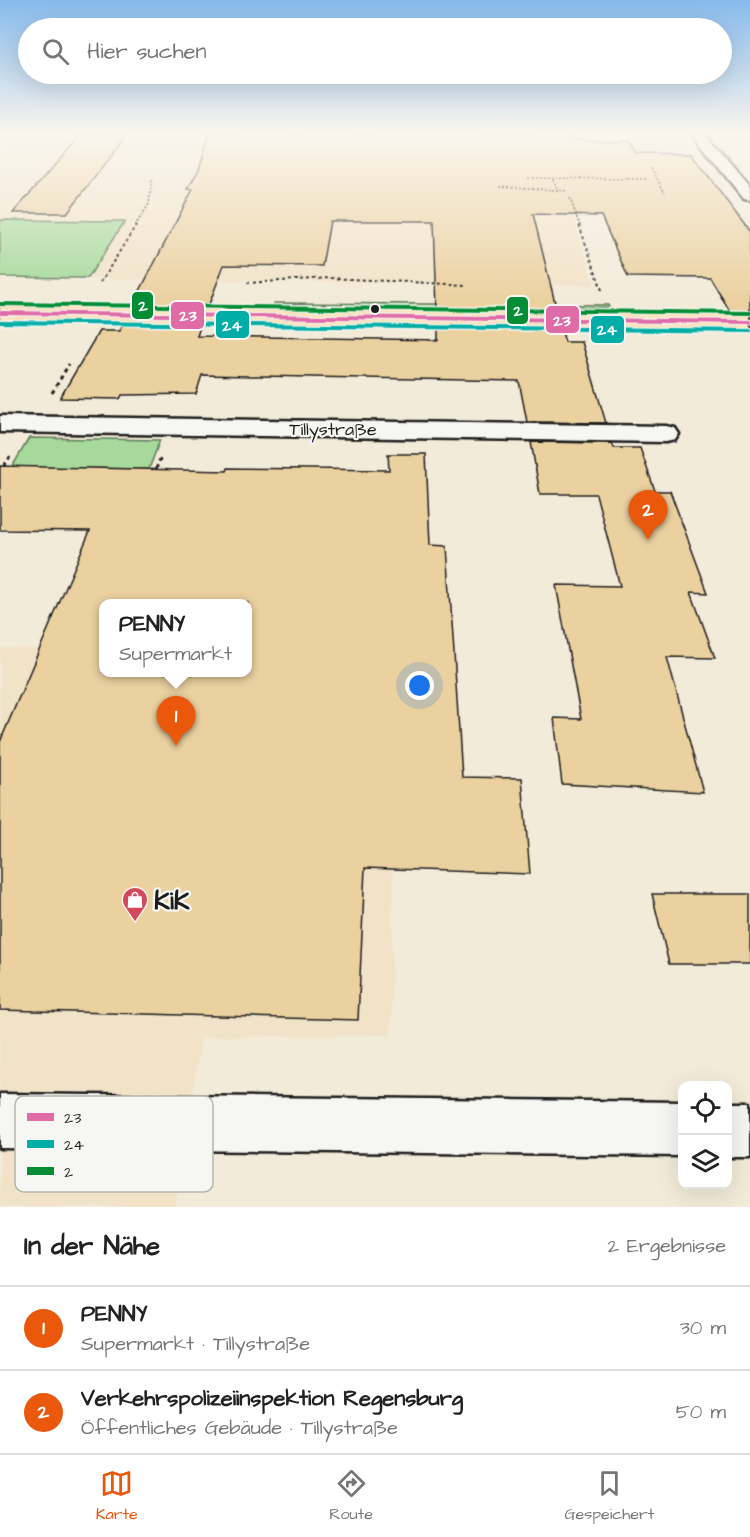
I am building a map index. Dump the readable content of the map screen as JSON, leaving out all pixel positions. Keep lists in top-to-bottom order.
{
  "streets": {
    "street": ["Tillystraße"]
  },
  "places": {
    "shop": ["KiK"]
  },
  "lines": ["transit line 2", "transit line 23", "transit line 24"],
  "legend": ["23", "24", "2"],
  "page": {
    "search": "Hier suchen",
    "pins": ["2", "1"],
    "popup": ["PENNY", "Supermarkt"],
    "heading": ["In der Nähe", "2 Ergebnisse"],
    "list": [
      {
        "mark": "1",
        "name": "PENNY",
        "note": "Supermarkt · Tillystraße",
        "value": "30 m"
      },
      {
        "mark": "2",
        "name": "Verkehrspolizeiinspektion Regensburg",
        "note": "Öffentliches Gebäude · Tillystraße",
        "value": "50 m"
      }
    ],
    "nav": ["Karte", "Route", "Gespeichert"]
  }
}
